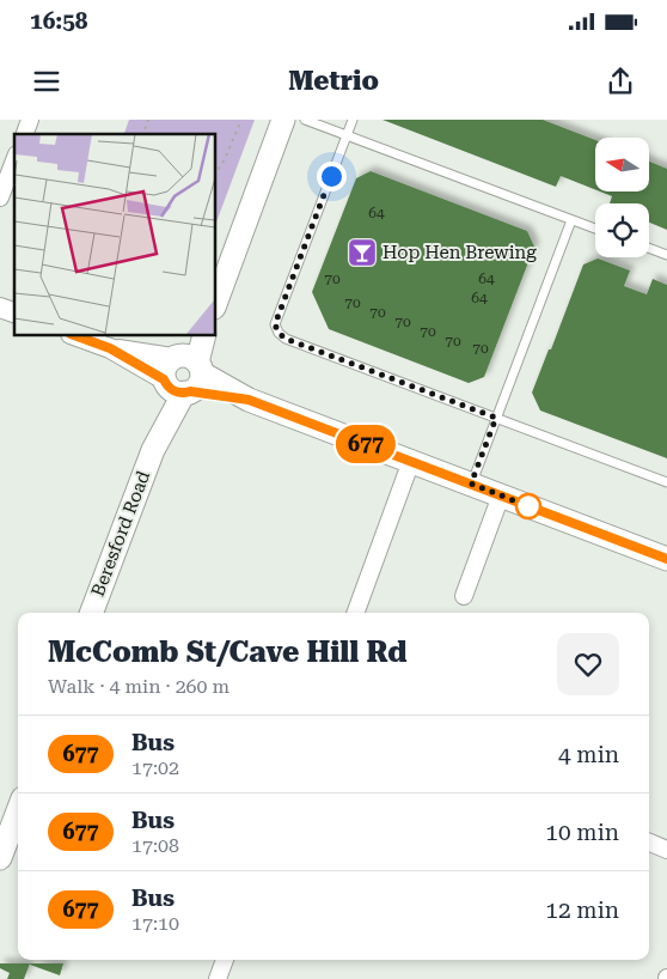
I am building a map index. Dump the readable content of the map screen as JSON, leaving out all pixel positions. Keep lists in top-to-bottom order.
{
  "streets": {
    "main road": ["Beresford Road"]
  },
  "places": {
    "bar": ["Hop Hen Brewing"]
  },
  "lines": ["bus line 677"],
  "house_numbers": [
    "64",
    "70",
    "64",
    "64",
    "70",
    "70",
    "70",
    "70",
    "70",
    "70"
  ],
  "north": "left",
  "page": {
    "status": "16:58",
    "header": "Metrio",
    "on_map": "677",
    "heading": ["McComb St/Cave Hill Rd", "Walk · 4 min · 260 m"],
    "list": [
      {
        "mark": "677",
        "name": "Bus",
        "note": "17:02",
        "value": "4 min"
      },
      {
        "mark": "677",
        "name": "Bus",
        "note": "17:08",
        "value": "10 min"
      },
      {
        "mark": "677",
        "name": "Bus",
        "note": "17:10",
        "value": "12 min"
      }
    ]
  }
}
